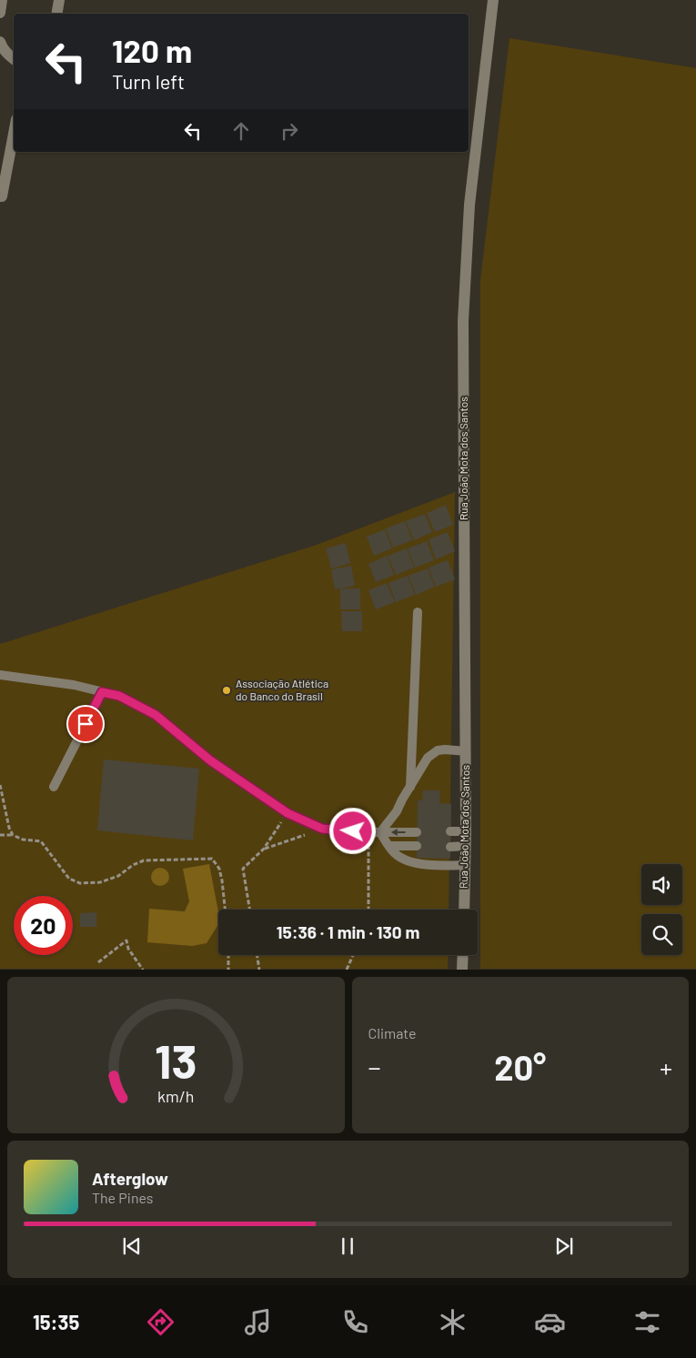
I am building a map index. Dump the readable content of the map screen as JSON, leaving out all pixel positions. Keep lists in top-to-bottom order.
{
  "streets": {
    "street": ["Rua João Mota dos Santos"]
  },
  "places": ["Associação Atlética do Banco do Brasil"],
  "page": {
    "turn": ["120 m", "Turn left"],
    "limit": "20",
    "trip": "15:36 · 1 min · 130 m",
    "tile": "Climate",
    "heat": ["−", "20°", "+"],
    "song": ["Afterglow", "The Pines"],
    "tabs": "15:35",
    "gauge": ["13", "km/h"]
  }
}
